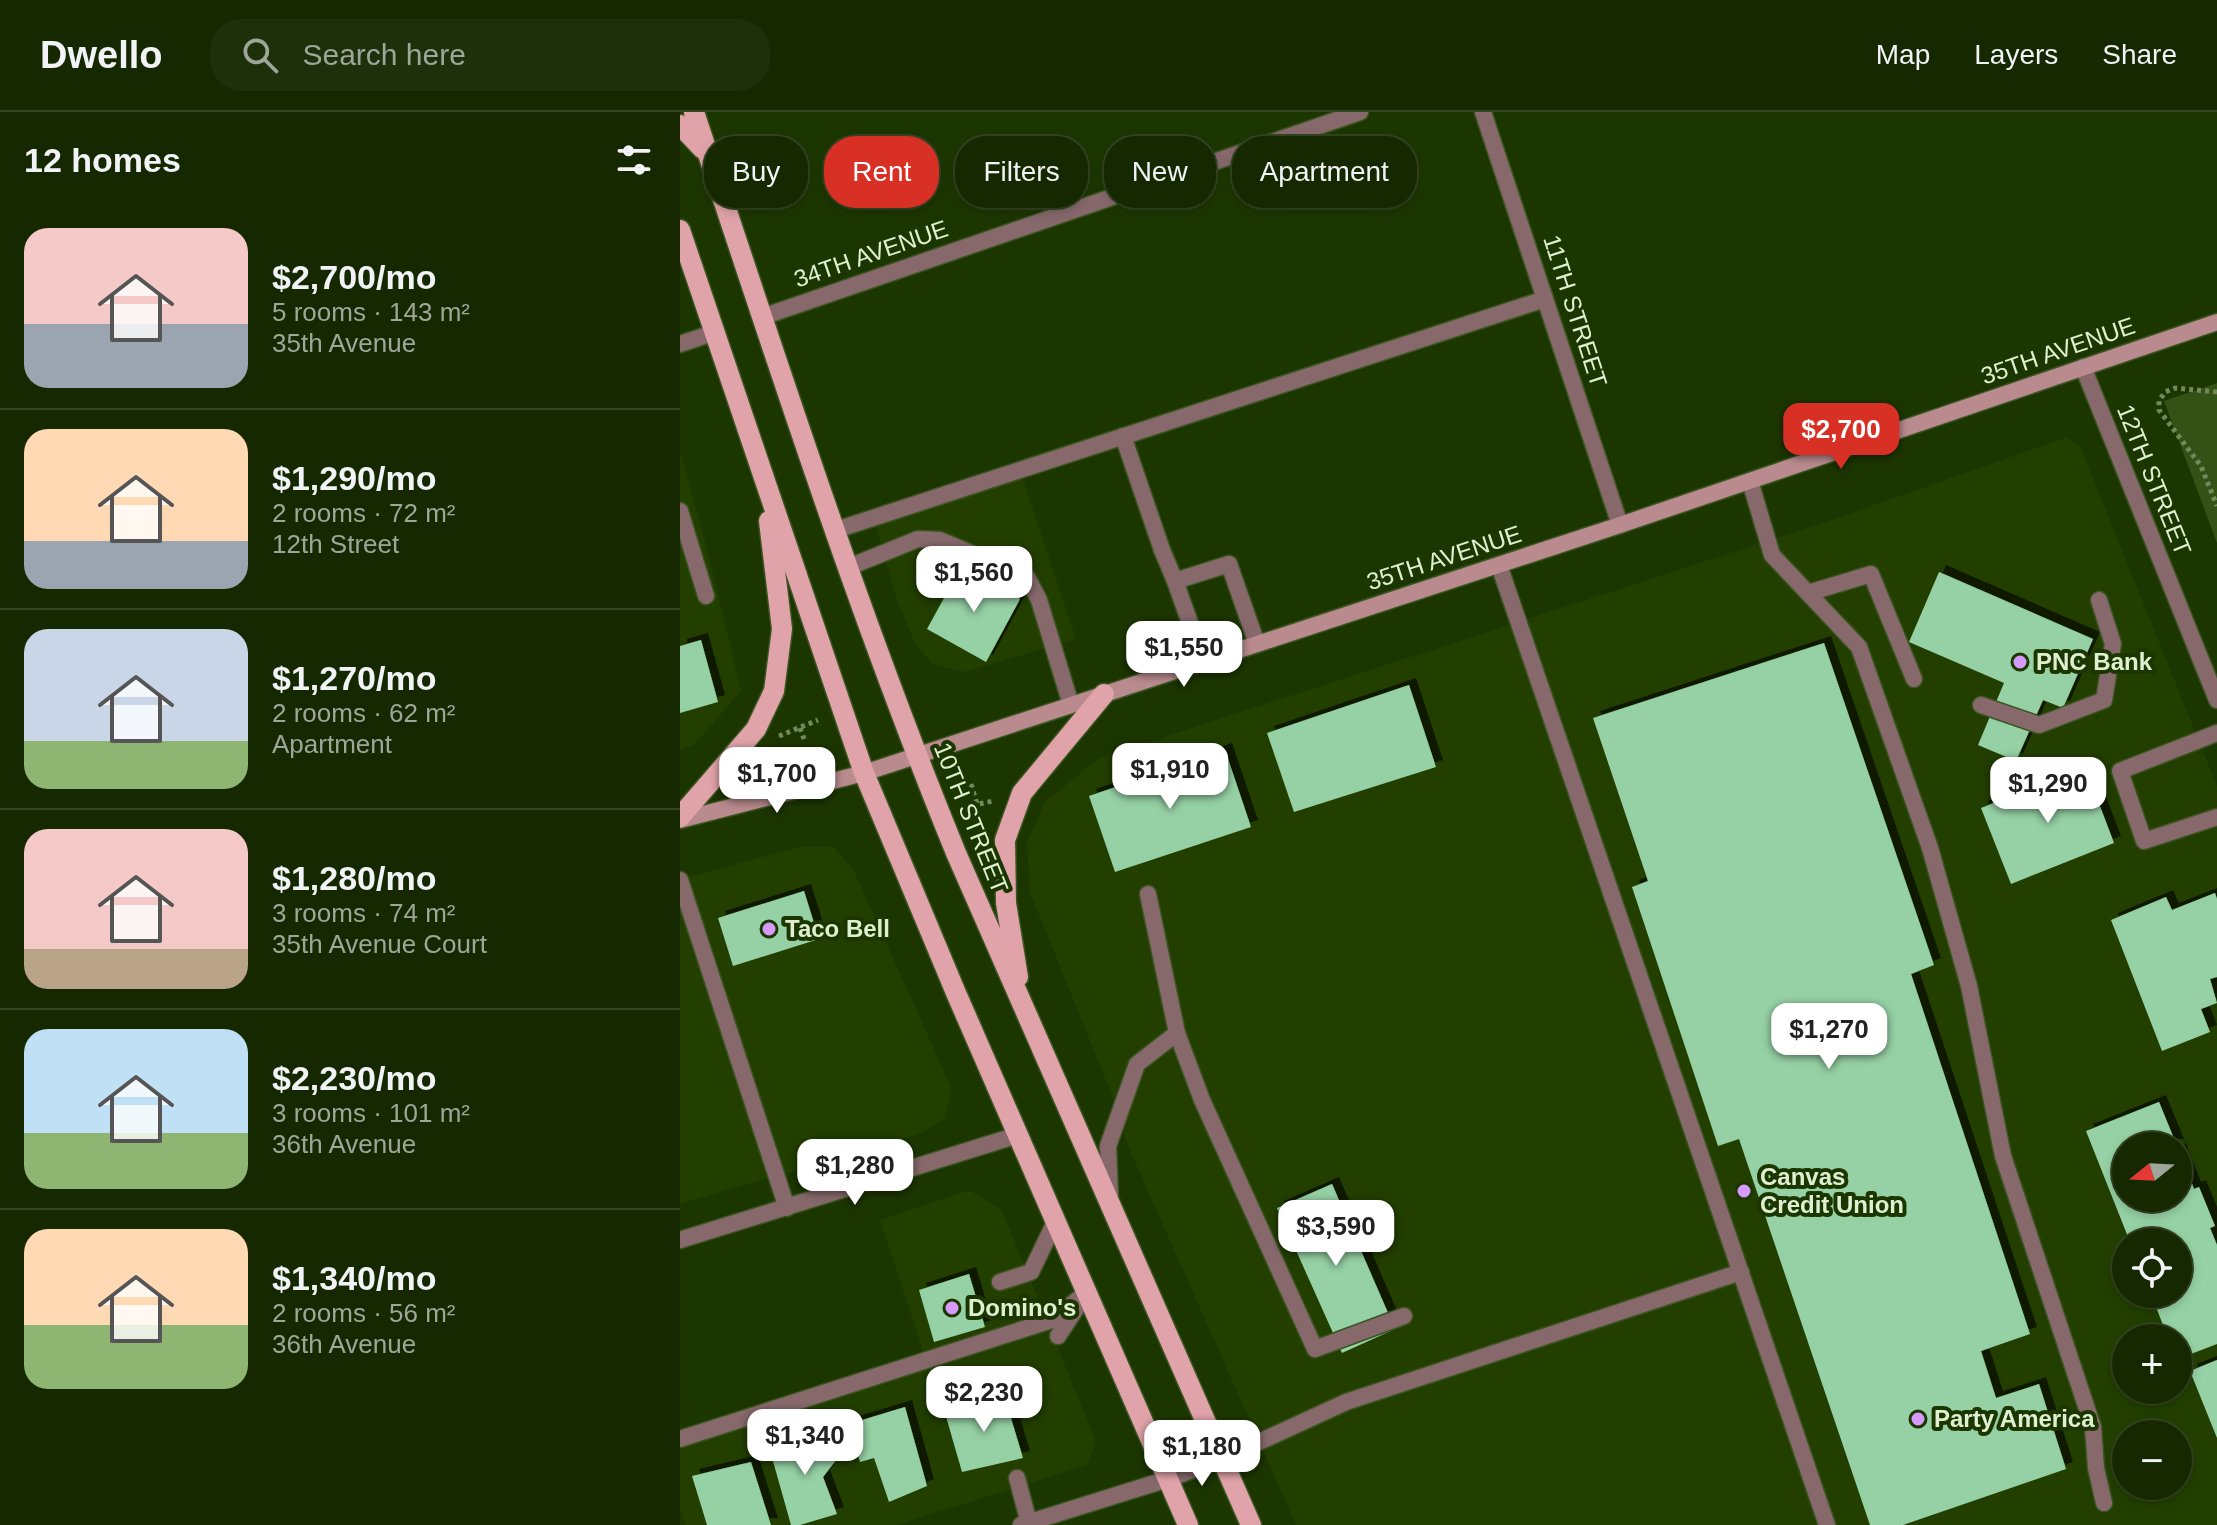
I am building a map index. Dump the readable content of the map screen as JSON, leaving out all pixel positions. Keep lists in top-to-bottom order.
{
  "streets": {
    "main road": ["35TH AVENUE", "10TH STREET"],
    "street": ["34TH AVENUE", "11TH STREET", "12TH STREET"]
  },
  "crossings": [
    ["34TH AVENUE", "10TH STREET"],
    ["11TH STREET", "35TH AVENUE"],
    ["35TH AVENUE", "12TH STREET"],
    ["35TH AVENUE", "10TH STREET"]
  ],
  "places": [
    "PNC Bank",
    "Taco Bell",
    "Canvas Credit Union",
    "Domino's",
    "Party America"
  ],
  "north": "left",
  "page": {
    "header": "Dwello",
    "search": "Search here",
    "nav": ["Map", "Layers", "Share"],
    "heading": "12 homes",
    "chip": [
      "Buy",
      "Rent",
      "Filters",
      "New",
      "Apartment"
    ],
    "list": [
      {
        "name": "$2,700/mo",
        "note": "5 rooms · 143 m² · 35th Avenue"
      },
      {
        "name": "$1,290/mo",
        "note": "2 rooms · 72 m² · 12th Street"
      },
      {
        "name": "$1,270/mo",
        "note": "2 rooms · 62 m² · Apartment"
      },
      {
        "name": "$1,280/mo",
        "note": "3 rooms · 74 m² · 35th Avenue Court"
      },
      {
        "name": "$2,230/mo",
        "note": "3 rooms · 101 m² · 36th Avenue"
      },
      {
        "name": "$1,340/mo",
        "note": "2 rooms · 56 m² · 36th Avenue"
      }
    ],
    "price": [
      "$2,700",
      "$1,560",
      "$1,550",
      "$1,910",
      "$1,700",
      "$1,290",
      "$1,270",
      "$1,280",
      "$3,590",
      "$2,230",
      "$1,340",
      "$1,180"
    ],
    "map_buttons": ["+", "−"]
  }
}
